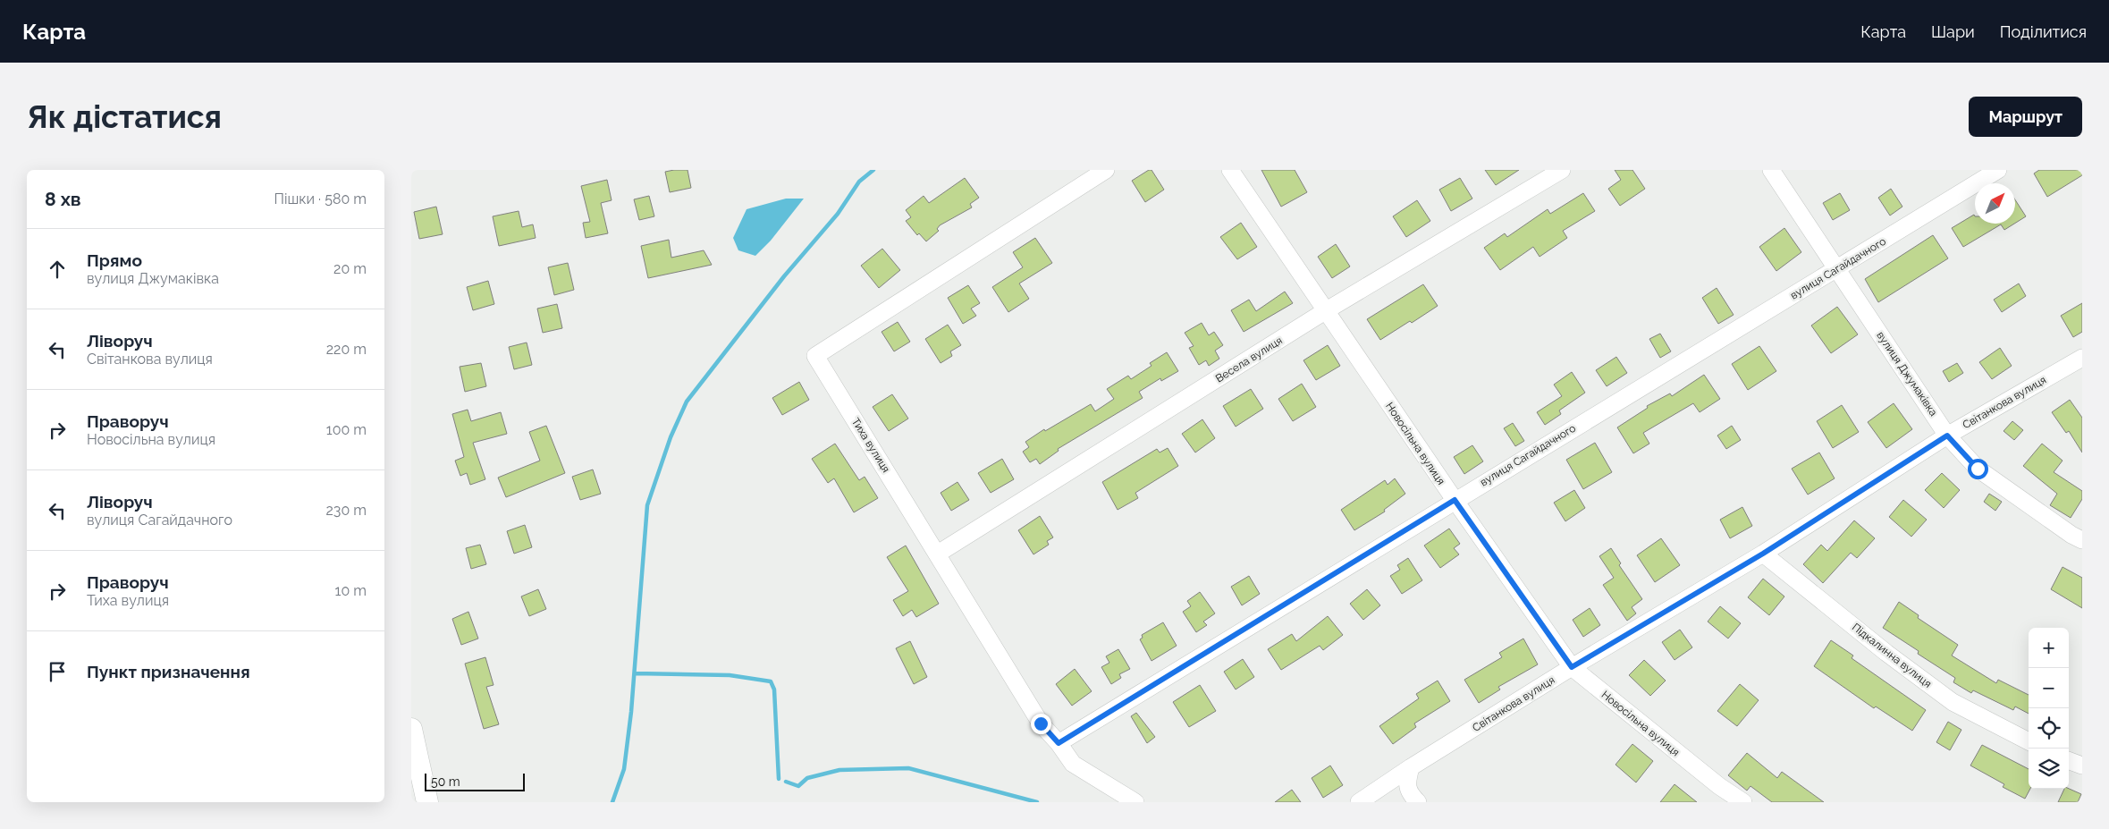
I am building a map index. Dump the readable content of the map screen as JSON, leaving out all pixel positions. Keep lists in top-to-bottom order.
{
  "streets": {
    "street": [
      "вулиця Сагайдачного",
      "Весела вулиця",
      "вулиця Джумаківка",
      "Світанкова вулиця",
      "Новосільна вулиця",
      "Тиха вулиця",
      "Підкалинна вулиця"
    ]
  },
  "crossings": [
    ["вулиця Сагайдачного", "вулиця Джумаківка"],
    ["вулиця Сагайдачного", "Новосільна вулиця"],
    ["вулиця Сагайдачного", "Тиха вулиця"],
    ["Весела вулиця", "Новосільна вулиця"],
    ["Весела вулиця", "Тиха вулиця"],
    ["вулиця Джумаківка", "Світанкова вулиця"],
    ["Світанкова вулиця", "Новосільна вулиця"],
    ["Світанкова вулиця", "Підкалинна вулиця"]
  ],
  "scale_bar": "50 m",
  "north": "top right",
  "page": {
    "header": "Карта",
    "nav": ["Карта", "Шари", "Поділитися"],
    "buttons": "Маршрут",
    "title": "Як дістатися",
    "heading": ["8 хв", "Пішки · 580 m"],
    "list": [
      ["Прямо", "вулиця Джумаківка", "20 m"],
      ["Ліворуч", "Світанкова вулиця", "220 m"],
      ["Праворуч", "Новосільна вулиця", "100 m"],
      ["Ліворуч", "вулиця Сагайдачного", "230 m"],
      ["Праворуч", "Тиха вулиця", "10 m"],
      "Пункт призначення"
    ],
    "map_buttons": ["+", "−"],
    "scale": "50 m"
  }
}
